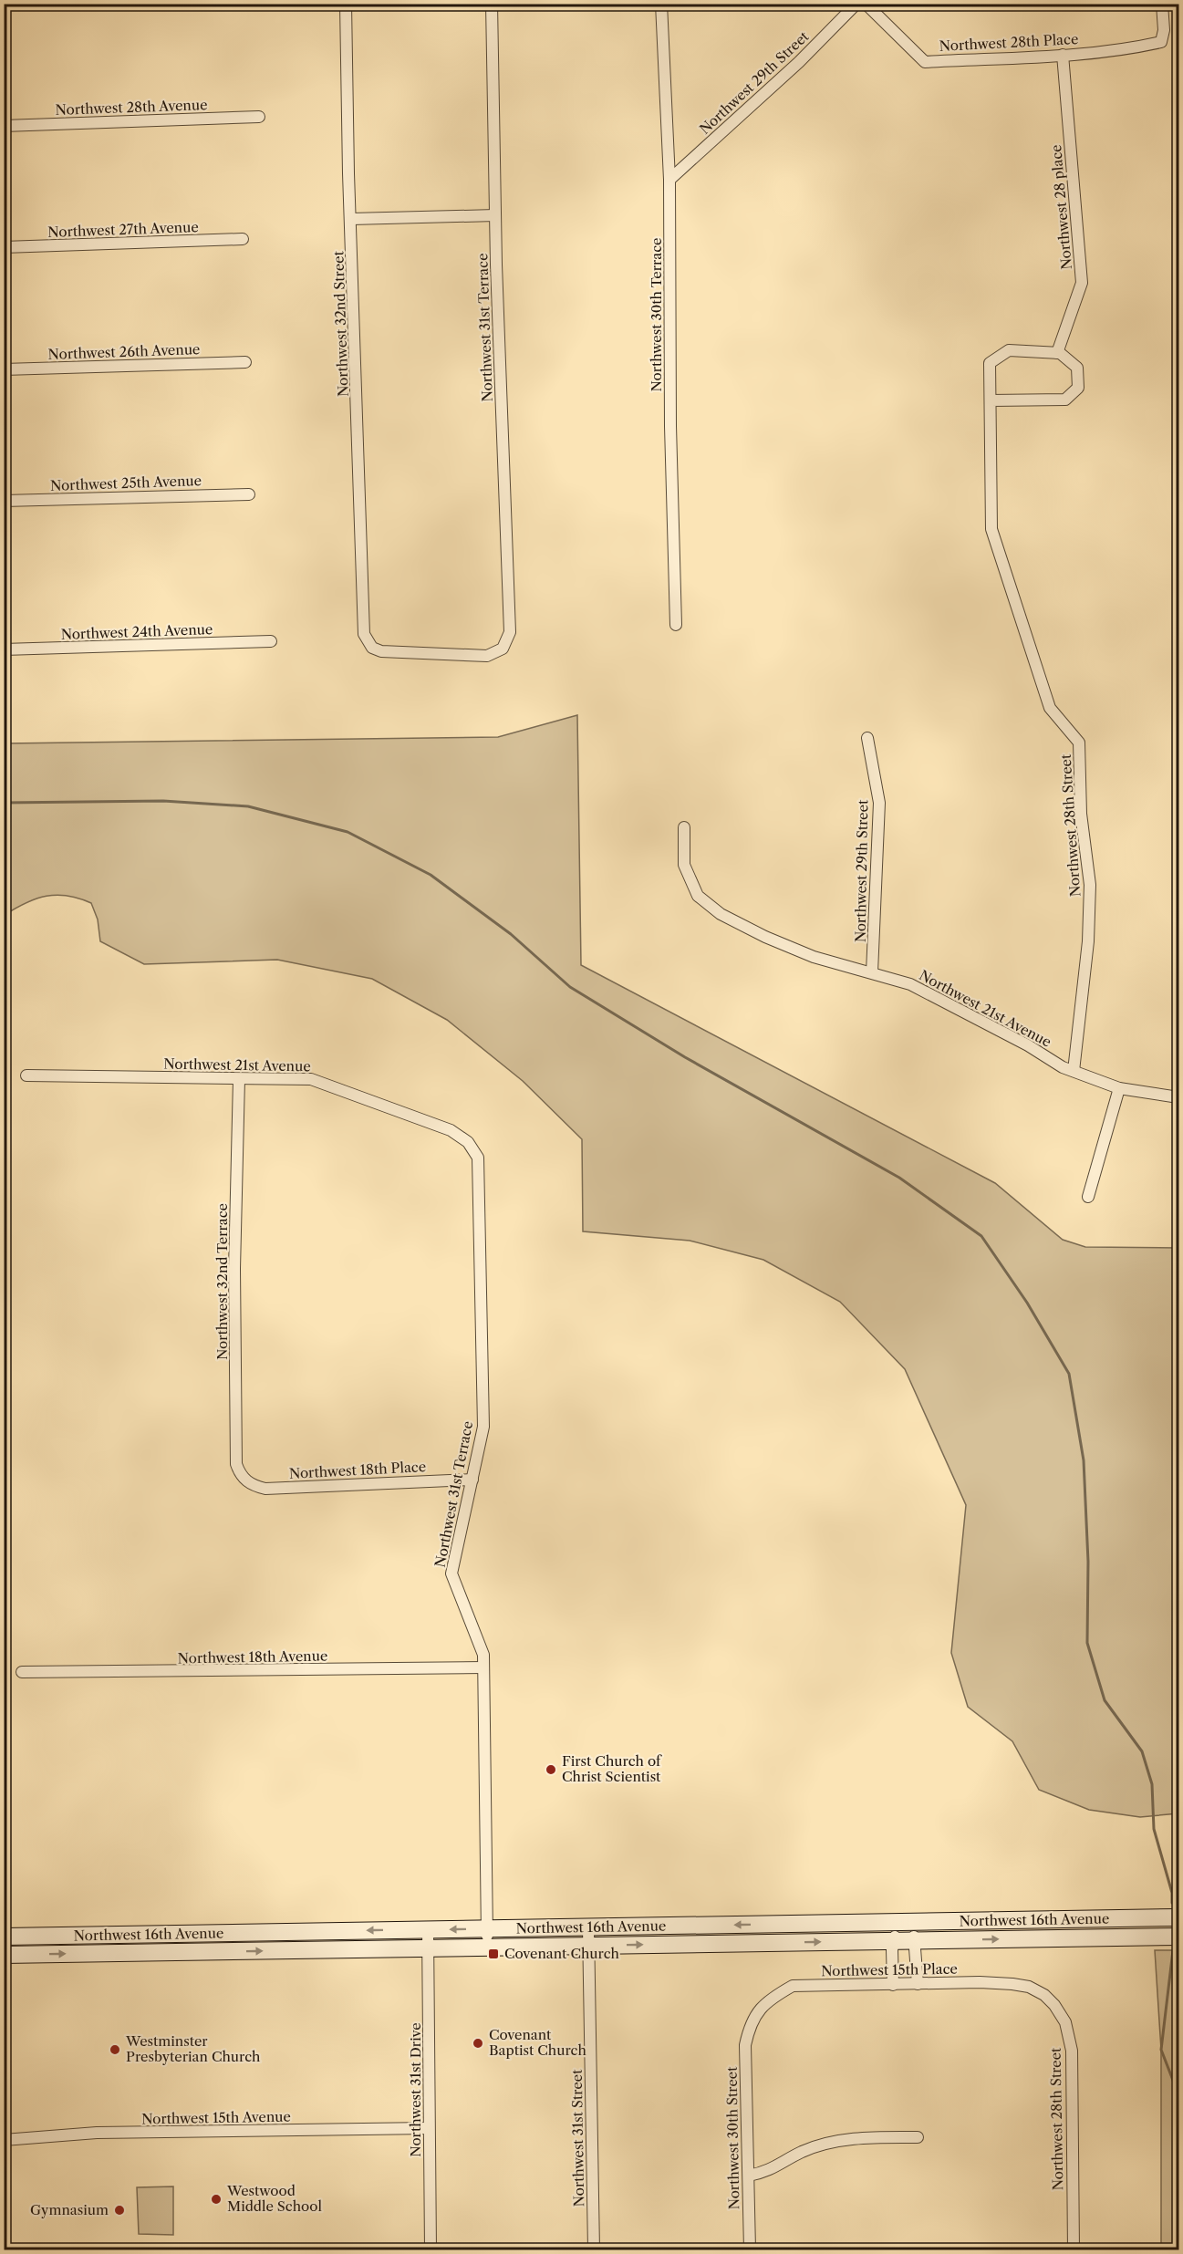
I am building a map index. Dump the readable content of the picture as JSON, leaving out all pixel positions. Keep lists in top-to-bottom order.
{
  "streets": {
    "main road": ["Northwest 16th Avenue"],
    "street": [
      "Northwest 28th Place",
      "Northwest 29th Street",
      "Northwest 28th Avenue",
      "Northwest 28 place",
      "Northwest 27th Avenue",
      "Northwest 30th Terrace",
      "Northwest 32nd Street",
      "Northwest 31st Terrace",
      "Northwest 26th Avenue",
      "Northwest 25th Avenue",
      "Northwest 24th Avenue",
      "Northwest 28th Street",
      "Northwest 21st Avenue",
      "Northwest 32nd Terrace",
      "Northwest 18th Place",
      "Northwest 18th Avenue",
      "Northwest 15th Place",
      "Northwest 31st Drive",
      "Northwest 15th Avenue",
      "Northwest 31st Street",
      "Northwest 30th Street"
    ]
  },
  "crossings": [
    ["Northwest 28th Place", "Northwest 28 place"],
    ["Northwest 29th Street", "Northwest 30th Terrace"],
    ["Northwest 29th Street", "Northwest 21st Avenue"],
    ["Northwest 28 place", "Northwest 28th Street"],
    ["Northwest 32nd Street", "Northwest 31st Terrace"],
    ["Northwest 31st Terrace", "Northwest 21st Avenue"],
    ["Northwest 31st Terrace", "Northwest 18th Place"],
    ["Northwest 31st Terrace", "Northwest 18th Avenue"],
    ["Northwest 31st Terrace", "Northwest 16th Avenue"],
    ["Northwest 28th Street", "Northwest 21st Avenue"],
    ["Northwest 28th Street", "Northwest 15th Place"],
    ["Northwest 21st Avenue", "Northwest 32nd Terrace"],
    ["Northwest 32nd Terrace", "Northwest 18th Place"],
    ["Northwest 16th Avenue", "Northwest 31st Drive"],
    ["Northwest 16th Avenue", "Northwest 31st Street"],
    ["Northwest 15th Place", "Northwest 30th Street"],
    ["Northwest 31st Drive", "Northwest 15th Avenue"]
  ],
  "places": {
    "other": [
      "First Church of Christ Scientist",
      "Covenant Baptist Church",
      "Westminster Presbyterian Church",
      "Westwood Middle School",
      "Gymnasium"
    ],
    "transit": ["Covenant Church"]
  }
}
